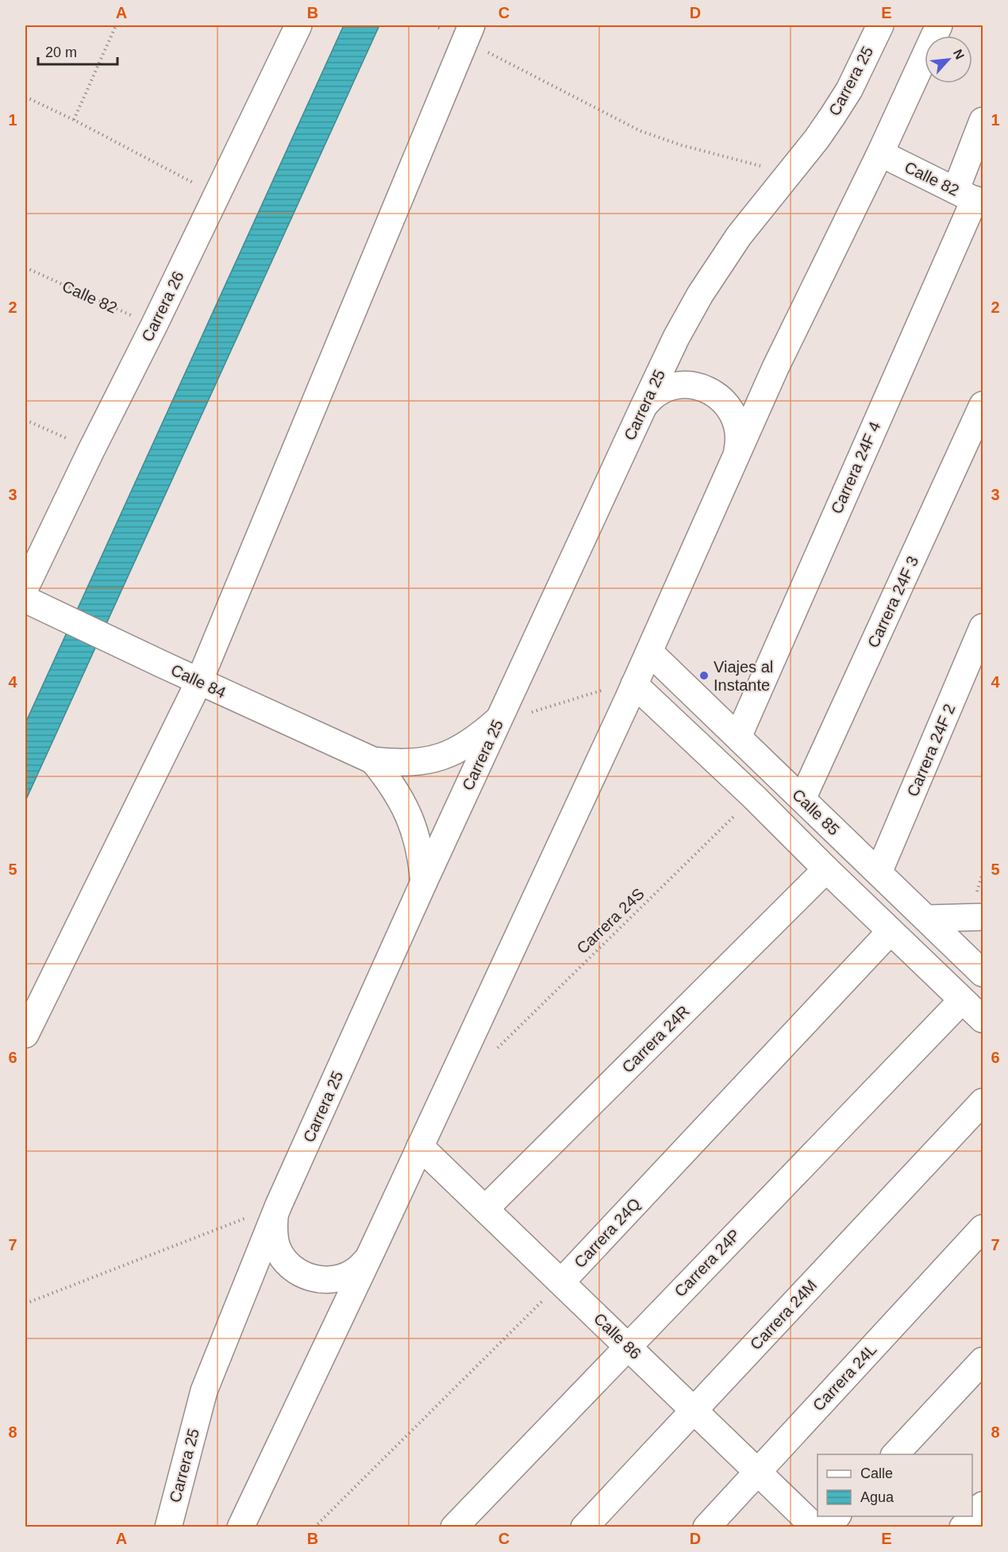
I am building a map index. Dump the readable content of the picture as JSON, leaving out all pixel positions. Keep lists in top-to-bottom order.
{
  "streets": {
    "street": [
      "Carrera 25",
      "Calle 82",
      "Carrera 26",
      "Carrera 24F 4",
      "Carrera 24F 3",
      "Calle 84",
      "Carrera 24F 2",
      "Calle 85",
      "Carrera 24R",
      "Carrera 24Q",
      "Carrera 24P",
      "Carrera 24M",
      "Calle 86",
      "Carrera 24L"
    ],
    "path": ["Carrera 24S"]
  },
  "crossings": [
    ["Carrera 25", "Calle 84"],
    ["Calle 82", "Carrera 26"],
    ["Calle 82", "Carrera 24F 4"],
    ["Carrera 24F 4", "Calle 85"],
    ["Carrera 24F 3", "Calle 85"],
    ["Carrera 24F 2", "Calle 85"],
    ["Carrera 24R", "Calle 86"],
    ["Carrera 24Q", "Calle 86"],
    ["Carrera 24P", "Calle 86"],
    ["Carrera 24M", "Calle 86"],
    ["Calle 86", "Carrera 24L"]
  ],
  "places": ["Viajes al Instante"],
  "legend": ["Calle", "Agua"],
  "scale_bar": "20 m",
  "north": "top right",
  "grid": {
    "columns": [
      "A",
      "B",
      "C",
      "D",
      "E"
    ],
    "rows": [
      "1",
      "2",
      "3",
      "4",
      "5",
      "6",
      "7",
      "8"
    ]
  }
}
